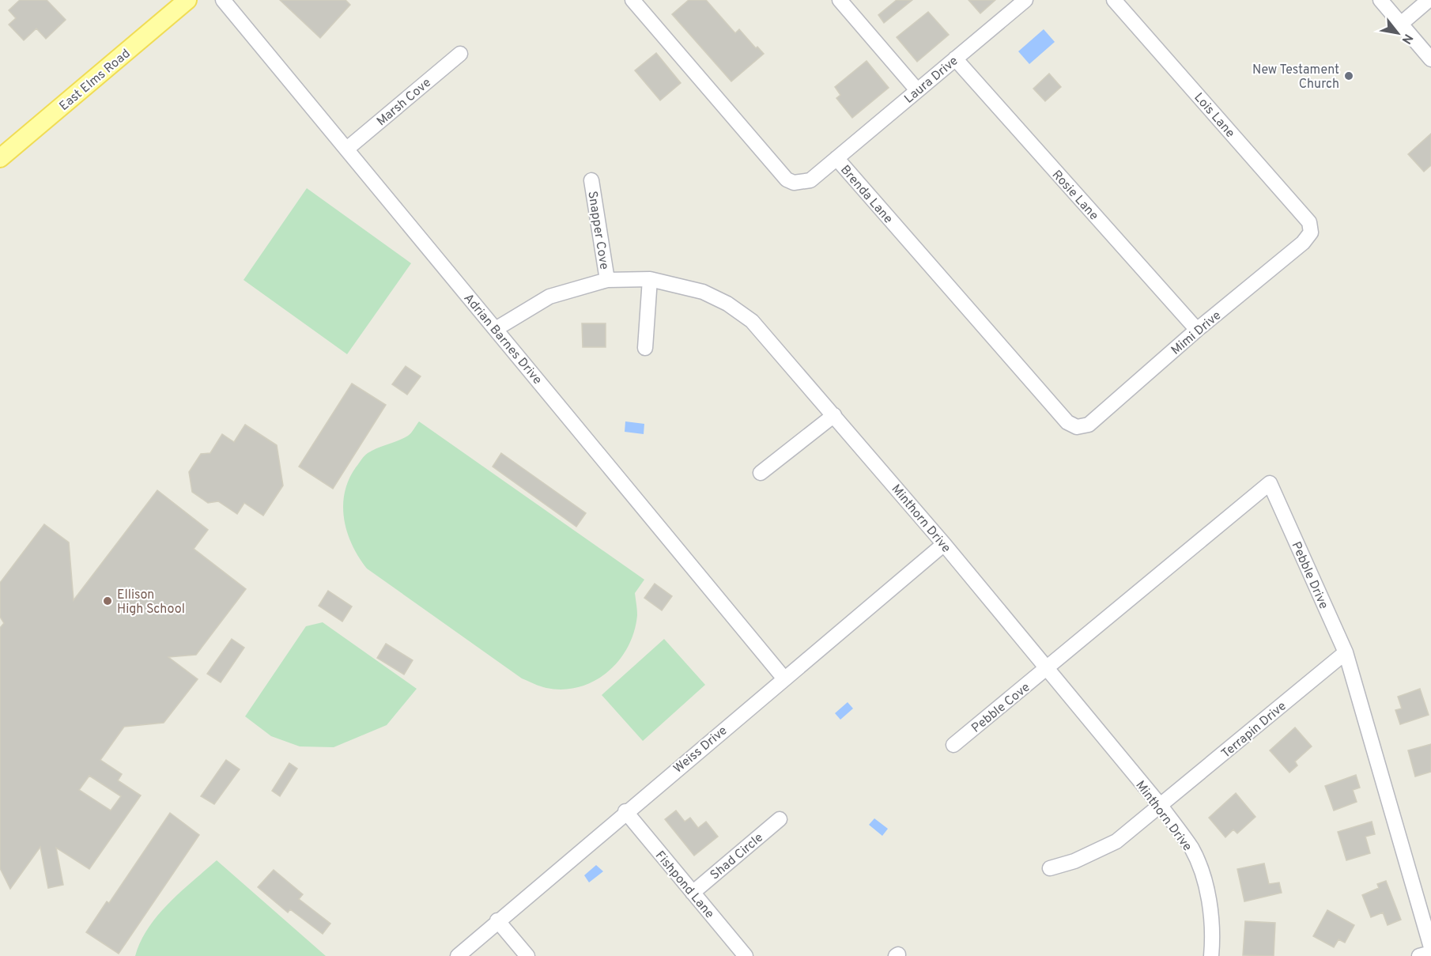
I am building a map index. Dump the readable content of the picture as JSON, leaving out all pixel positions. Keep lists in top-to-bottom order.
{
  "streets": {
    "main road": ["East Elms Road"],
    "street": [
      "Laura Drive",
      "Marsh Cove",
      "Lois Lane",
      "Brenda Lane",
      "Rosie Lane",
      "Snapper Cove",
      "Mimi Drive",
      "Adrian Barnes Drive",
      "Minthorn Drive",
      "Pebble Drive",
      "Pebble Cove",
      "Terrapin Drive",
      "Weiss Drive",
      "Shad Circle",
      "Fishpond Lane"
    ]
  },
  "crossings": [
    ["Laura Drive", "Brenda Lane"],
    ["Laura Drive", "Rosie Lane"],
    ["Marsh Cove", "Adrian Barnes Drive"],
    ["Lois Lane", "Mimi Drive"],
    ["Brenda Lane", "Mimi Drive"],
    ["Rosie Lane", "Mimi Drive"],
    ["Snapper Cove", "Minthorn Drive"],
    ["Adrian Barnes Drive", "Minthorn Drive"],
    ["Adrian Barnes Drive", "Weiss Drive"],
    ["Minthorn Drive", "Pebble Drive"],
    ["Minthorn Drive", "Pebble Cove"],
    ["Minthorn Drive", "Terrapin Drive"],
    ["Minthorn Drive", "Weiss Drive"],
    ["Pebble Drive", "Pebble Cove"],
    ["Pebble Drive", "Terrapin Drive"],
    ["Weiss Drive", "Fishpond Lane"],
    ["Shad Circle", "Fishpond Lane"]
  ],
  "places": ["New Testament Church", "Ellison High School"],
  "north": "bottom right"
}
